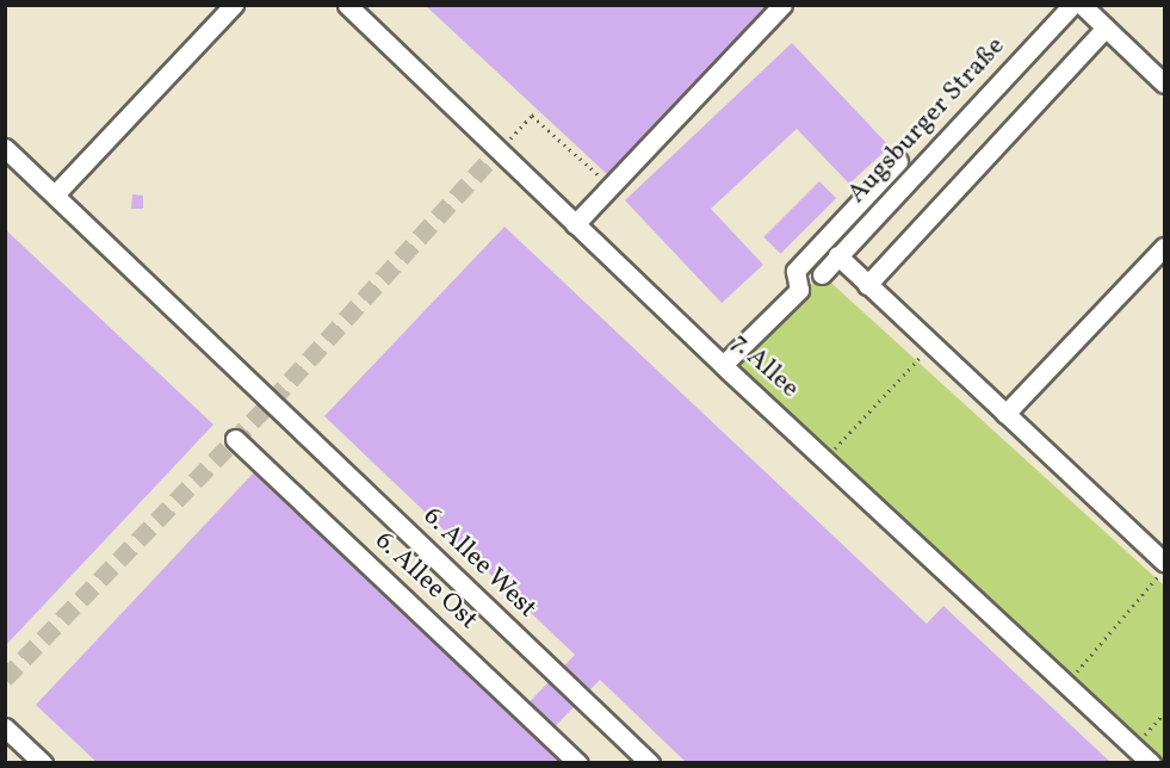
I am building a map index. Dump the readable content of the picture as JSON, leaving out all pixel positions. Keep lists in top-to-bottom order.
{
  "streets": {
    "lane": [
      "Augsburger Straße",
      "7. Allee",
      "6. Allee West",
      "6. Allee Ost"
    ]
  }
}
